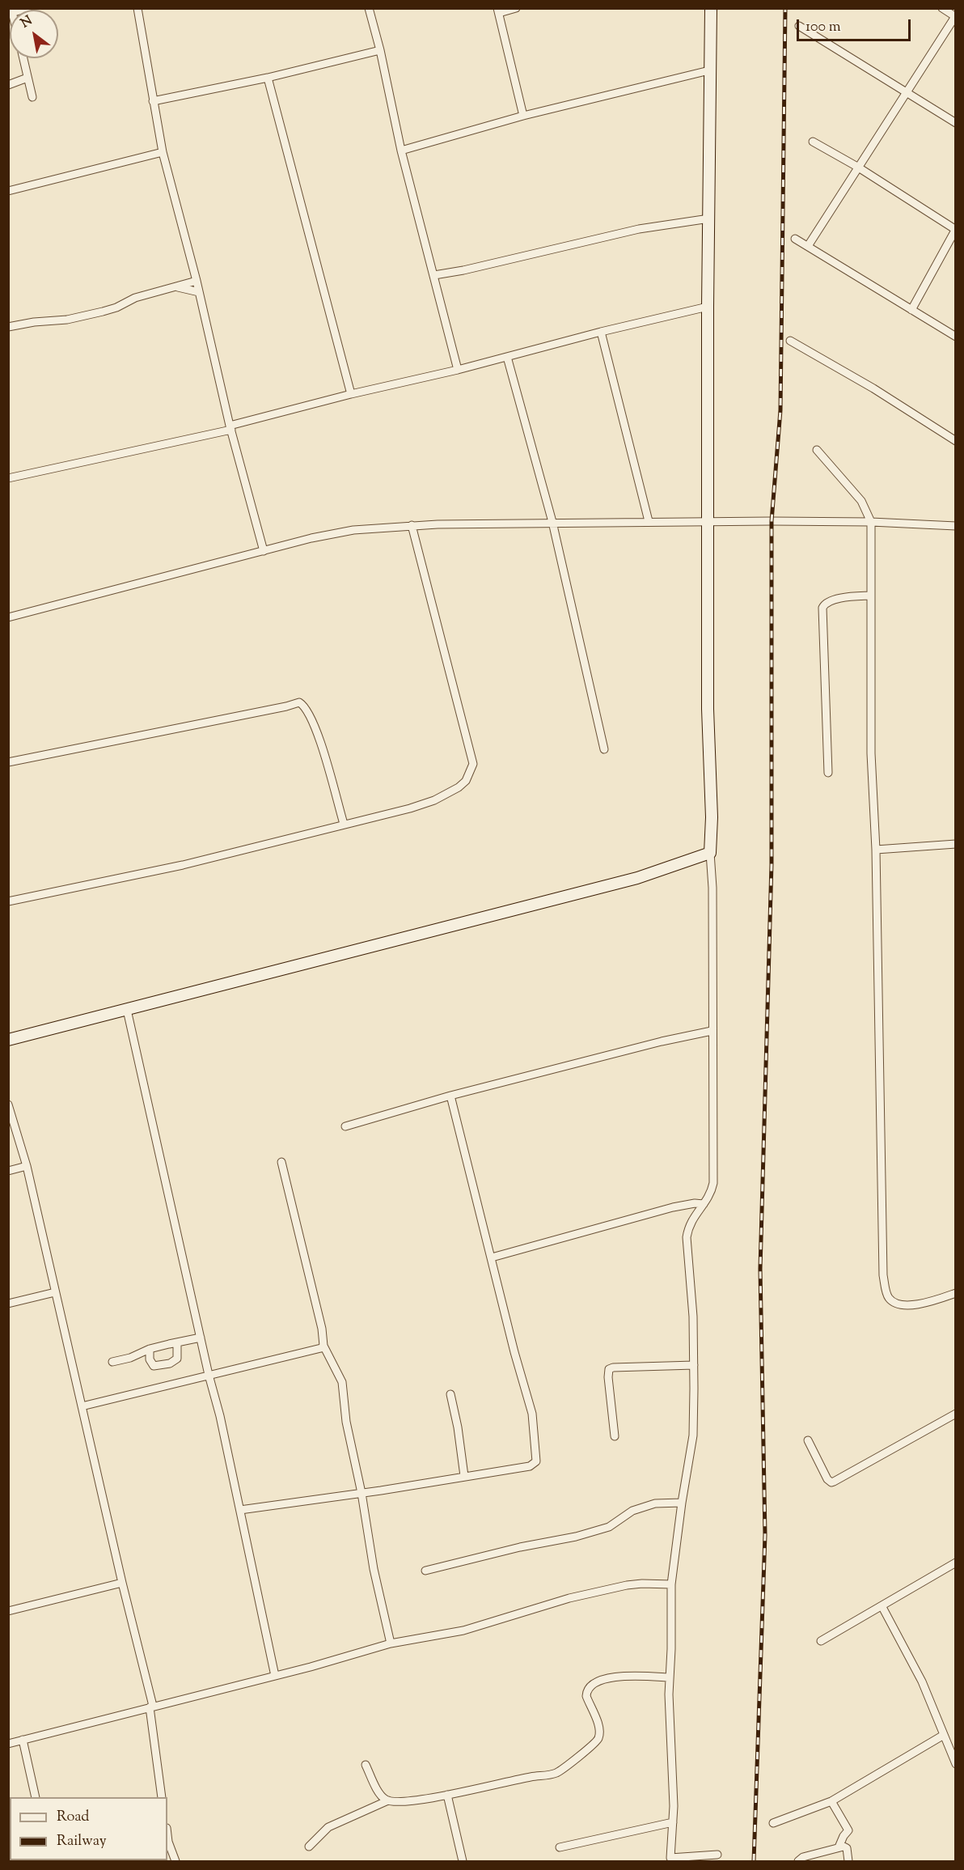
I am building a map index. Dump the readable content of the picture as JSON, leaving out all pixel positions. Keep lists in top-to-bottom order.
{
  "legend": ["Road", "Railway"],
  "scale_bar": "100 m",
  "north": "top left"
}
